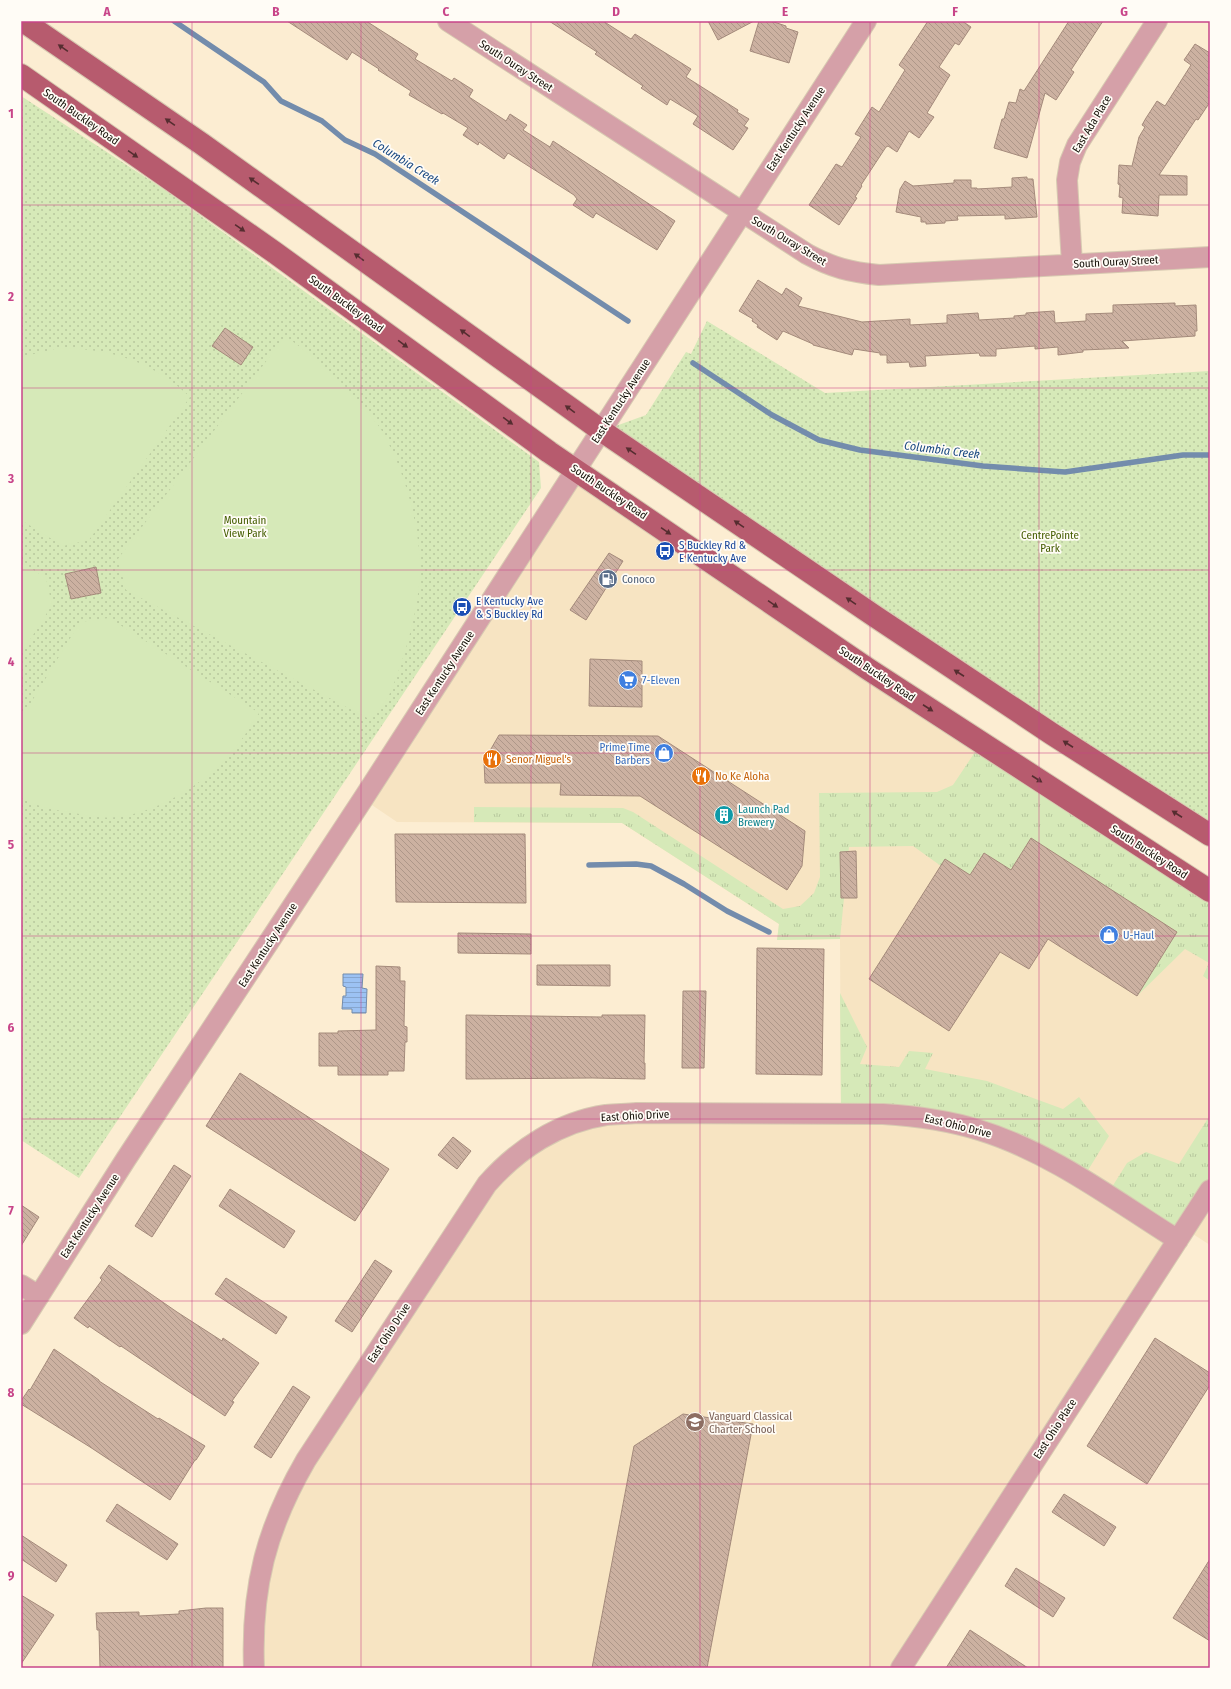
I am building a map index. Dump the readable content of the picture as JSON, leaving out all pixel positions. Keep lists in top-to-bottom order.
{
  "streets": {
    "main road": ["South Buckley Road"],
    "street": [
      "South Ouray Street",
      "East Ada Place",
      "East Kentucky Avenue",
      "East Ohio Drive",
      "East Ohio Place"
    ]
  },
  "crossings": [
    ["South Ouray Street", "East Ada Place"],
    ["South Ouray Street", "East Kentucky Avenue"],
    ["South Buckley Road", "East Kentucky Avenue"],
    ["East Ohio Drive", "East Ohio Place"]
  ],
  "water": ["Columbia Creek"],
  "parks": ["Mountain View Park", "CentrePointe Park"],
  "places": {
    "bus stop": ["S Buckley Rd & E Kentucky Ave", "E Kentucky Ave & S Buckley Rd"],
    "fuel station": ["Conoco"],
    "supermarket": ["7-Eleven"],
    "shop": ["Prime Time Barbers", "U-Haul"],
    "restaurant": ["Senor Miguel's", "No Ke Aloha"],
    "building": ["Launch Pad Brewery"],
    "school or university": ["Vanguard Classical Charter School"]
  },
  "grid": {
    "columns": [
      "A",
      "B",
      "C",
      "D",
      "E",
      "F",
      "G"
    ],
    "rows": [
      "1",
      "2",
      "3",
      "4",
      "5",
      "6",
      "7",
      "8",
      "9"
    ]
  }
}
